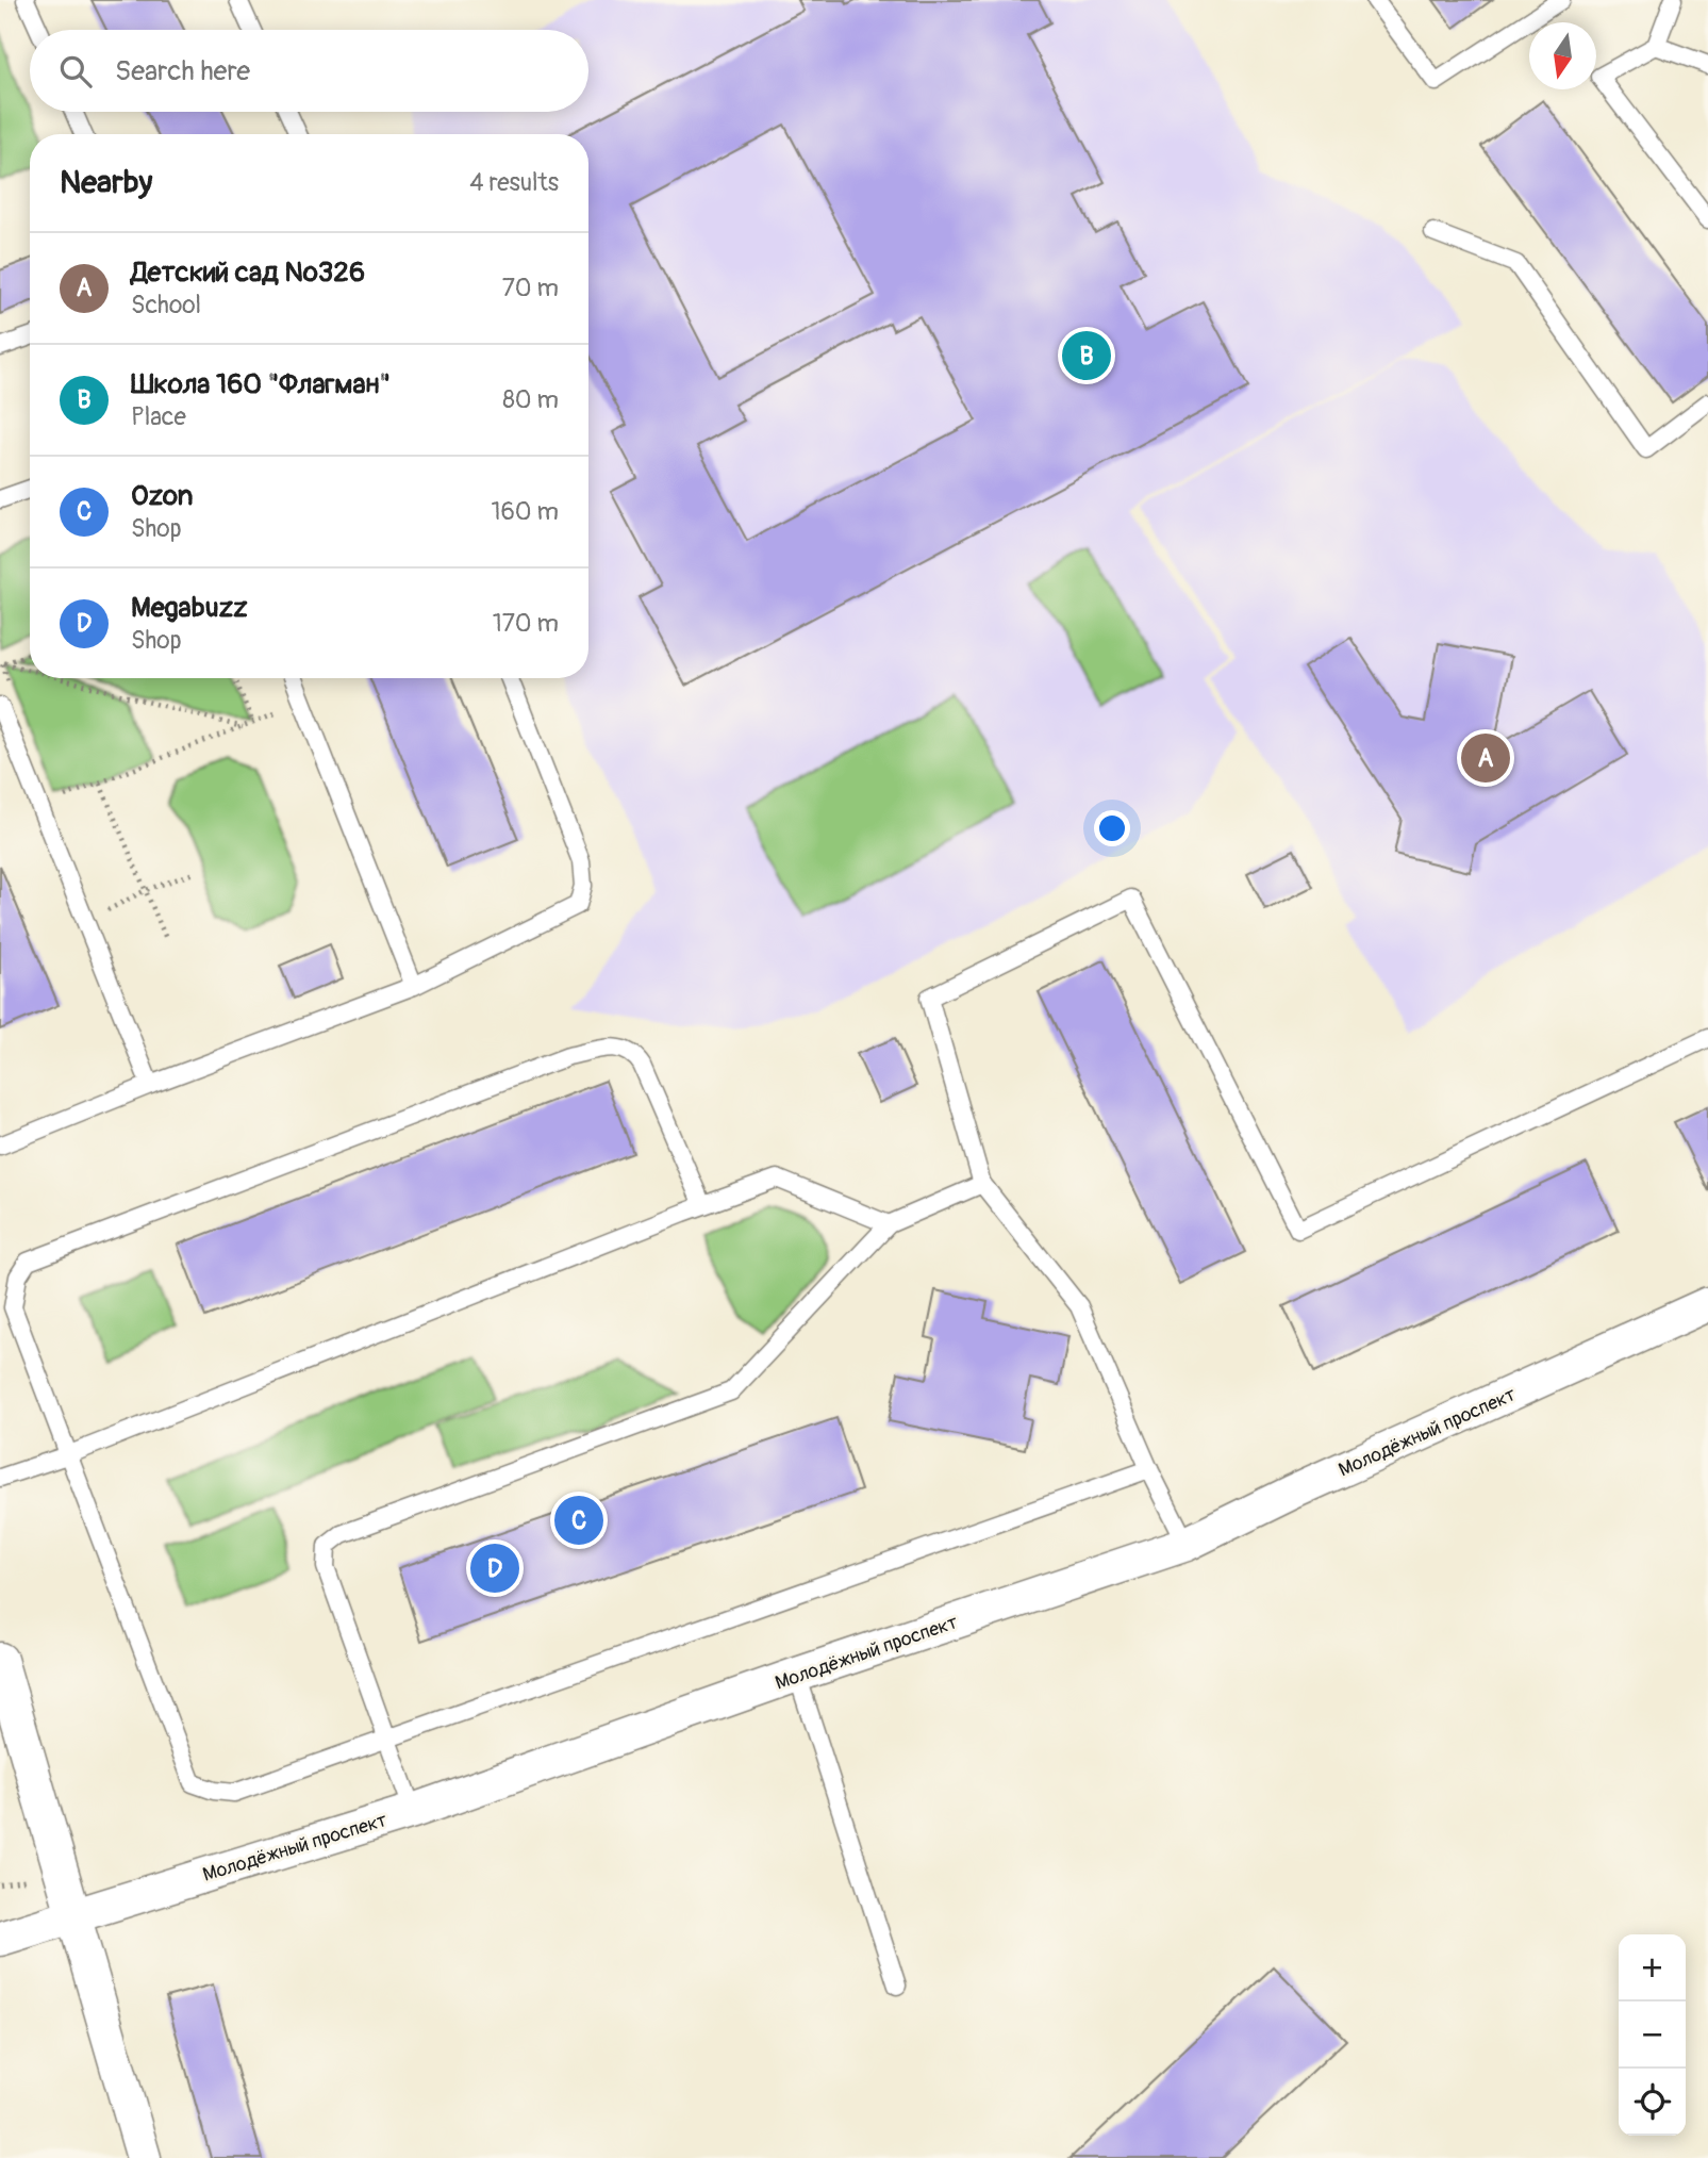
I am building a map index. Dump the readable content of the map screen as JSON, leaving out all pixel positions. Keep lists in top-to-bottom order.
{
  "streets": {
    "street": ["Молодёжный проспект"]
  },
  "north": "bottom",
  "page": {
    "search": "Search here",
    "heading": ["Nearby", "4 results"],
    "list": [
      {
        "mark": "A",
        "name": "Детский сад №326",
        "note": "School",
        "value": "70 m"
      },
      {
        "mark": "B",
        "name": "Школа 160 \"Флагман\"",
        "note": "Place",
        "value": "80 m"
      },
      {
        "mark": "C",
        "name": "Ozon",
        "note": "Shop",
        "value": "160 m"
      },
      {
        "mark": "D",
        "name": "Megabuzz",
        "note": "Shop",
        "value": "170 m"
      }
    ],
    "pins": [
      "B",
      "A",
      "C",
      "D"
    ],
    "map_buttons": ["+", "−"]
  }
}
